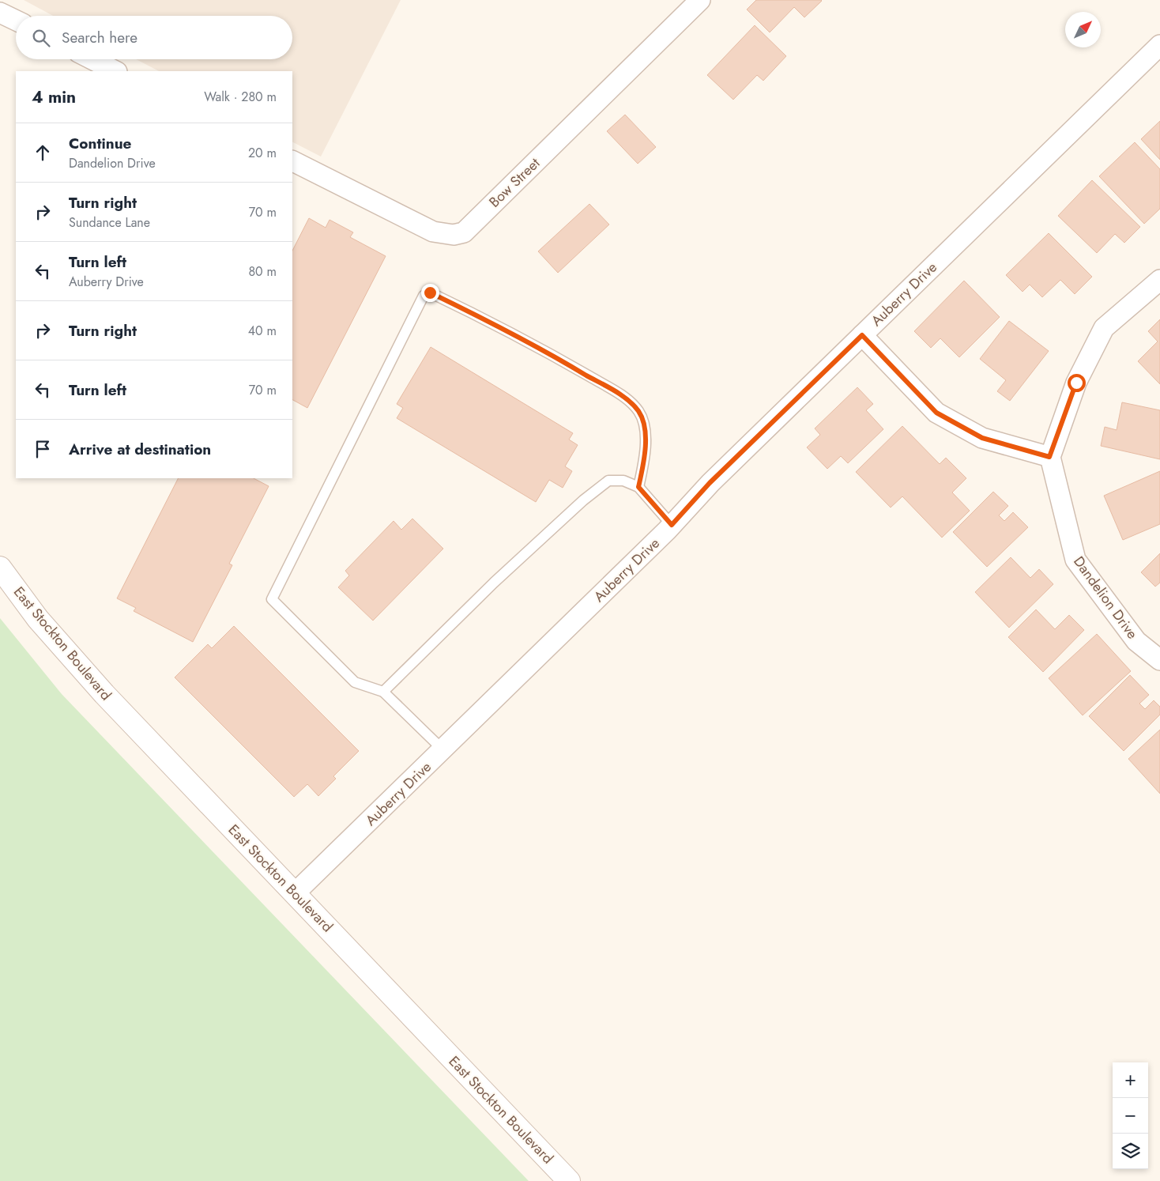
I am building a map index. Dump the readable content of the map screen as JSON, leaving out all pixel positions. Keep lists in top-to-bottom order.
{
  "streets": {
    "street": [
      "Bow Street",
      "Auberry Drive",
      "Dandelion Drive",
      "East Stockton Boulevard"
    ]
  },
  "crossings": [
    ["Auberry Drive", "East Stockton Boulevard"]
  ],
  "north": "top right",
  "page": {
    "search": "Search here",
    "heading": ["4 min", "Walk · 280 m"],
    "list": [
      ["Continue", "Dandelion Drive", "20 m"],
      ["Turn right", "Sundance Lane", "70 m"],
      ["Turn left", "Auberry Drive", "80 m"],
      ["Turn right", "40 m"],
      ["Turn left", "70 m"],
      "Arrive at destination"
    ],
    "map_buttons": ["+", "−"]
  }
}
